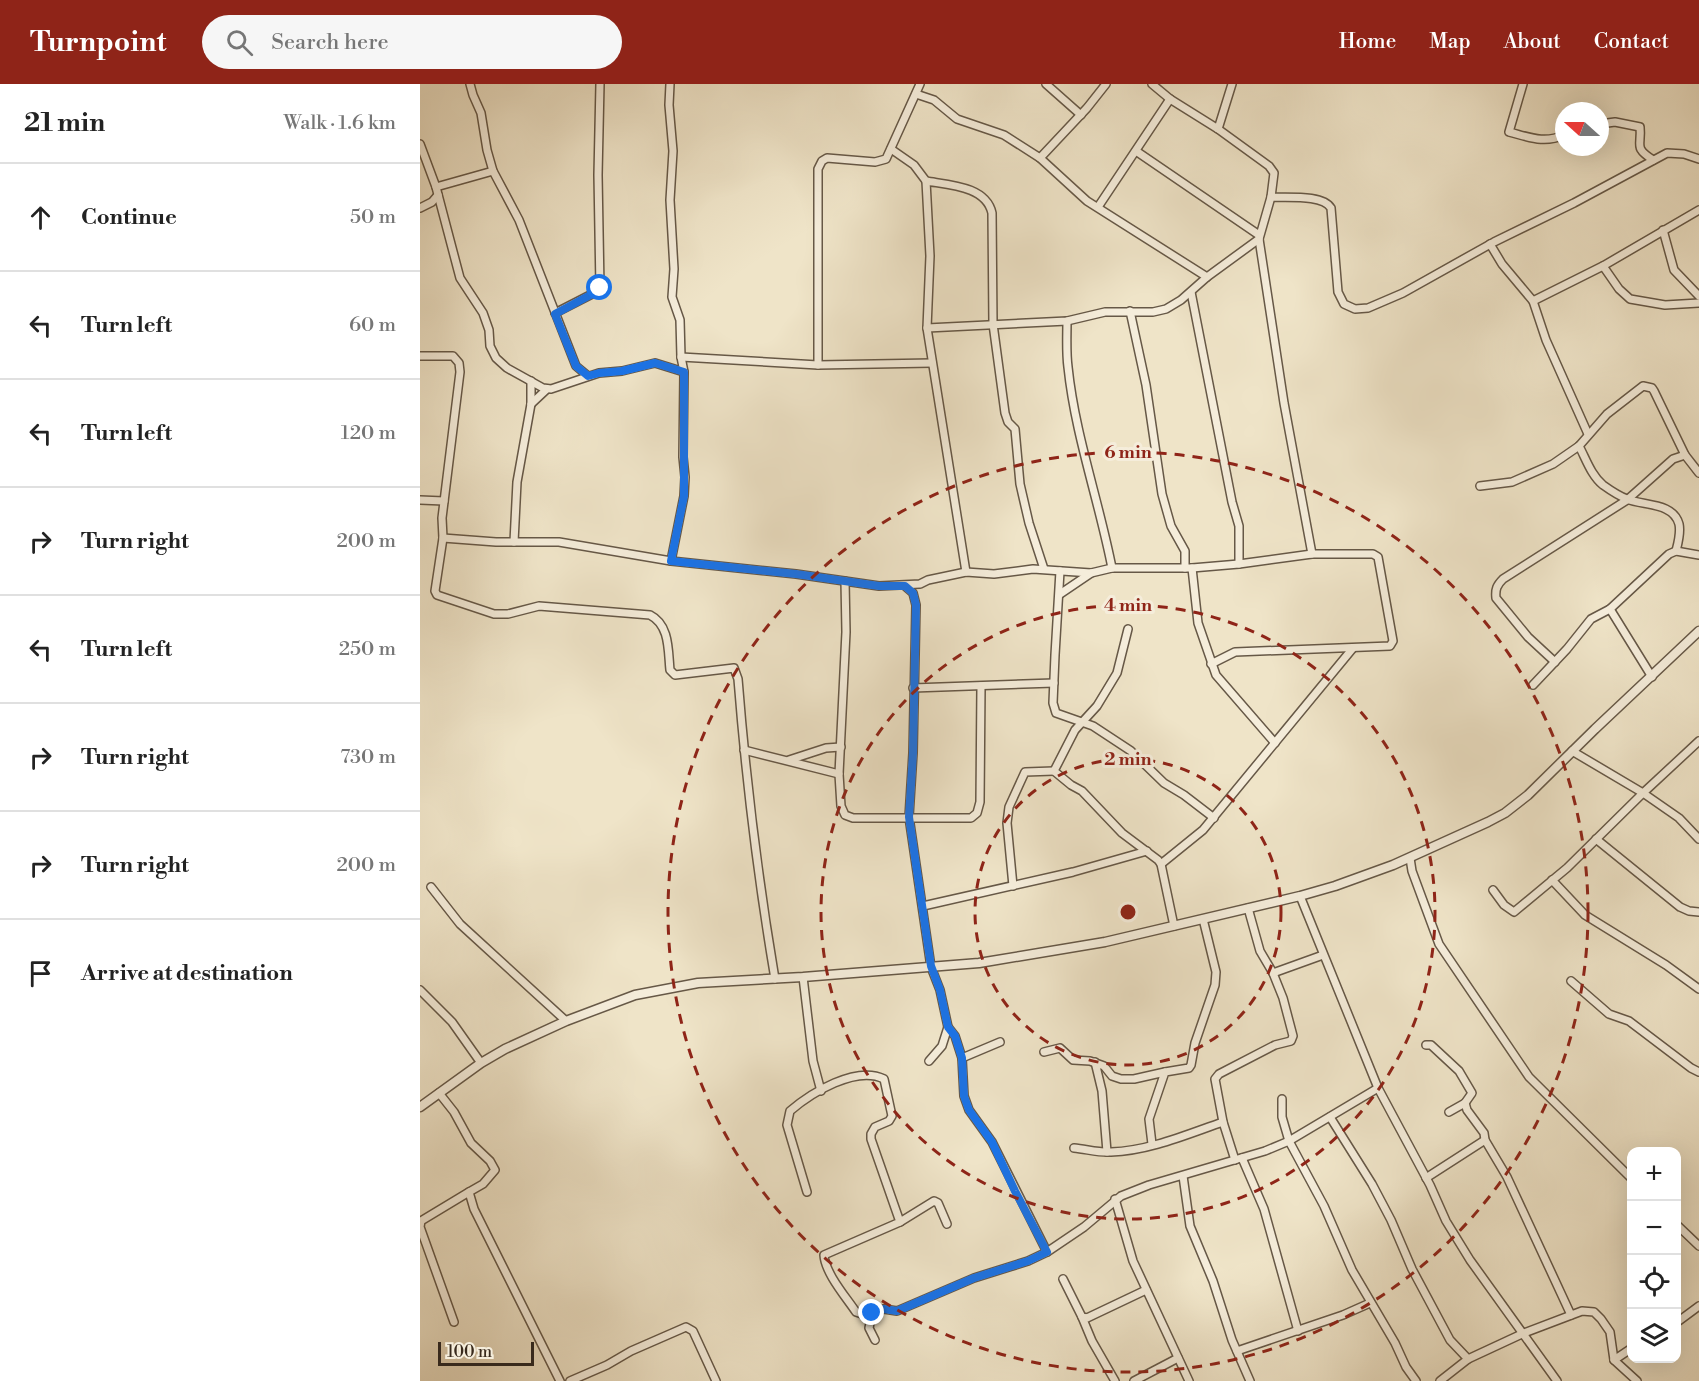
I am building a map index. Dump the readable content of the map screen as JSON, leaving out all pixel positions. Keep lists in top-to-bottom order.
{
  "scale_bar": "100 m",
  "north": "left",
  "page": {
    "header": "Turnpoint",
    "search": "Search here",
    "nav": [
      "Home",
      "Map",
      "About",
      "Contact"
    ],
    "heading": ["21 min", "Walk · 1.6 km"],
    "list": [
      ["Continue", "50 m"],
      ["Turn left", "60 m"],
      ["Turn left", "120 m"],
      ["Turn right", "200 m"],
      ["Turn left", "250 m"],
      ["Turn right", "730 m"],
      ["Turn right", "200 m"],
      "Arrive at destination"
    ],
    "map_buttons": ["+", "−"],
    "scale": "100 m"
  },
  "rings": ["6 min", "4 min", "2 min"]
}
